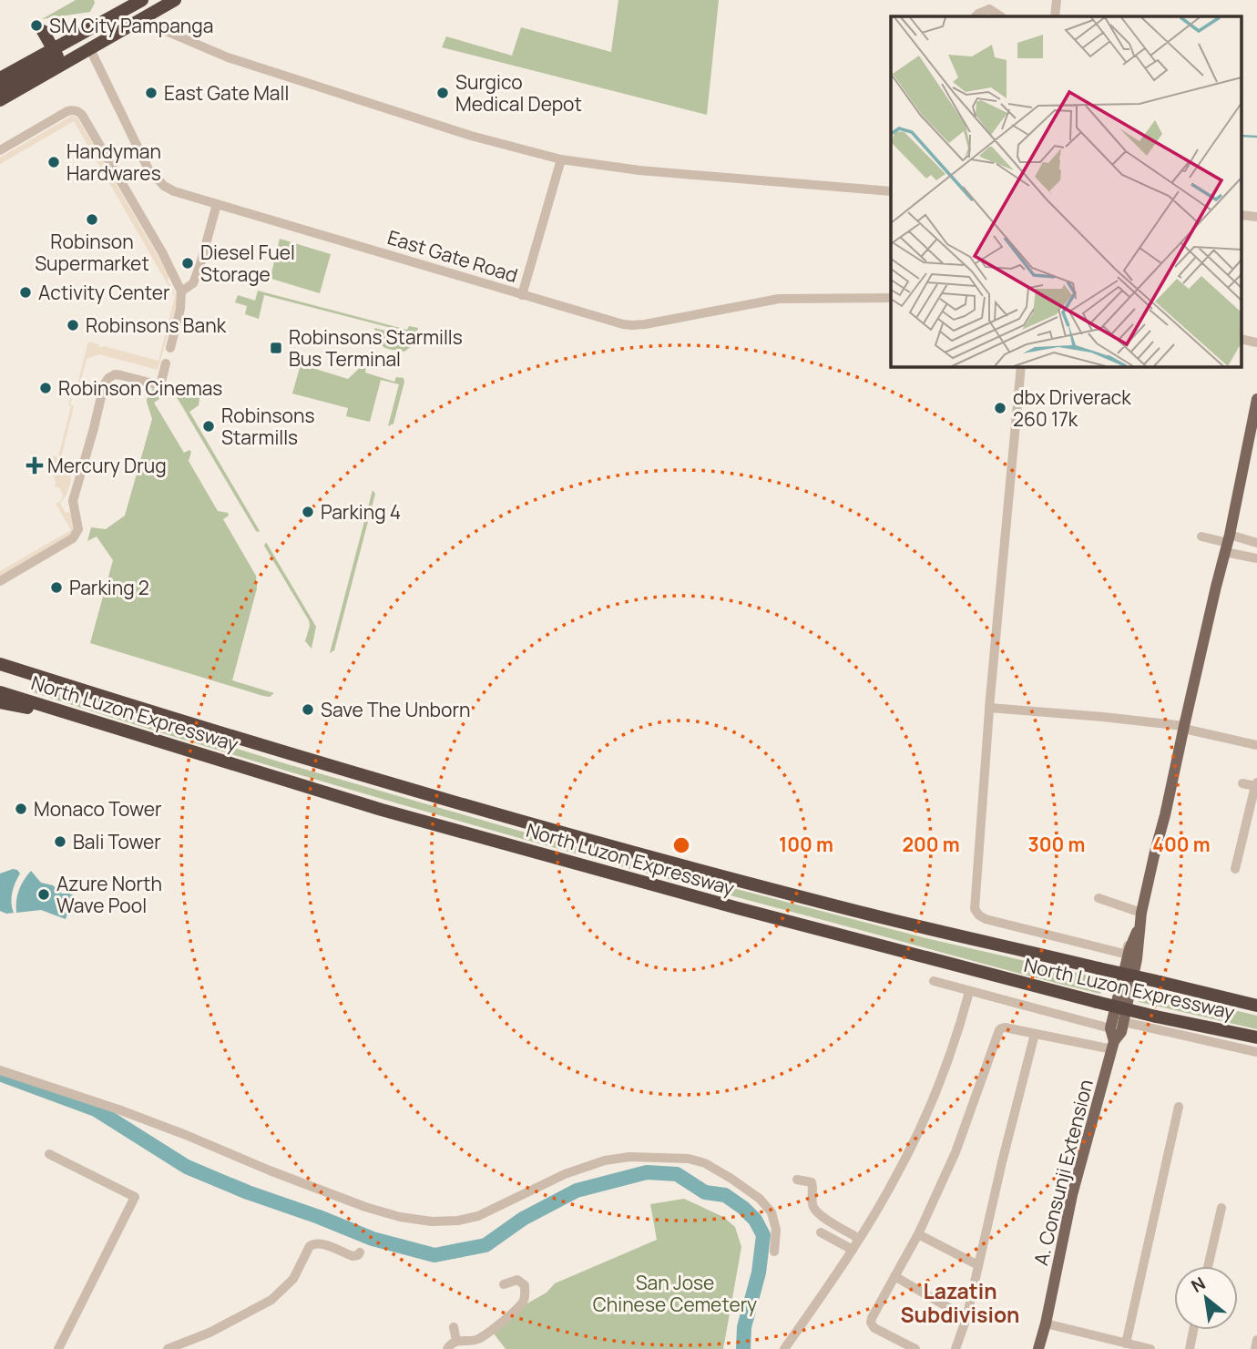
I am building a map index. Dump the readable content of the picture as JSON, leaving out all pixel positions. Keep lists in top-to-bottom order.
{
  "streets": {
    "highway": ["North Luzon Expressway"],
    "main road": ["A. Consunji Extension"],
    "street": ["East Gate Road"]
  },
  "districts": ["Lazatin Subdivision"],
  "parks": ["San Jose Chinese Cemetery"],
  "places": {
    "other": [
      "SM City Pampanga",
      "East Gate Mall",
      "Surgico Medical Depot",
      "Handyman Hardwares",
      "Robinson Supermarket",
      "Diesel Fuel Storage",
      "Activity Center",
      "Robinsons Bank",
      "Robinson Cinemas",
      "dbx Driverack 260 17k",
      "Robinsons Starmills",
      "Parking 4",
      "Parking 2",
      "Save The Unborn",
      "Monaco Tower",
      "Bali Tower",
      "Azure North Wave Pool"
    ],
    "transit": ["Robinsons Starmills Bus Terminal"],
    "health": ["Mercury Drug"]
  },
  "north": "top left",
  "rings": [
    "100 m",
    "200 m",
    "300 m",
    "400 m"
  ]
}
